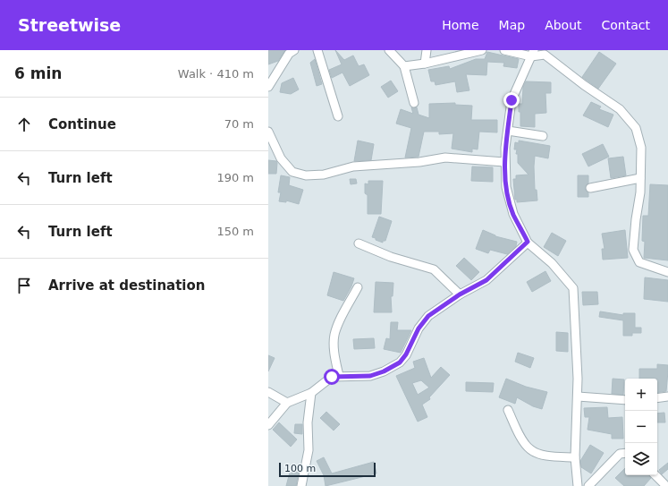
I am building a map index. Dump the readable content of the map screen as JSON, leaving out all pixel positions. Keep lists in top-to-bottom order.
{
  "scale_bar": "100 m",
  "page": {
    "header": "Streetwise",
    "nav": [
      "Home",
      "Map",
      "About",
      "Contact"
    ],
    "heading": ["6 min", "Walk · 410 m"],
    "list": [
      ["Continue", "70 m"],
      ["Turn left", "190 m"],
      ["Turn left", "150 m"],
      "Arrive at destination"
    ],
    "map_buttons": ["+", "−"],
    "scale": "100 m"
  }
}
